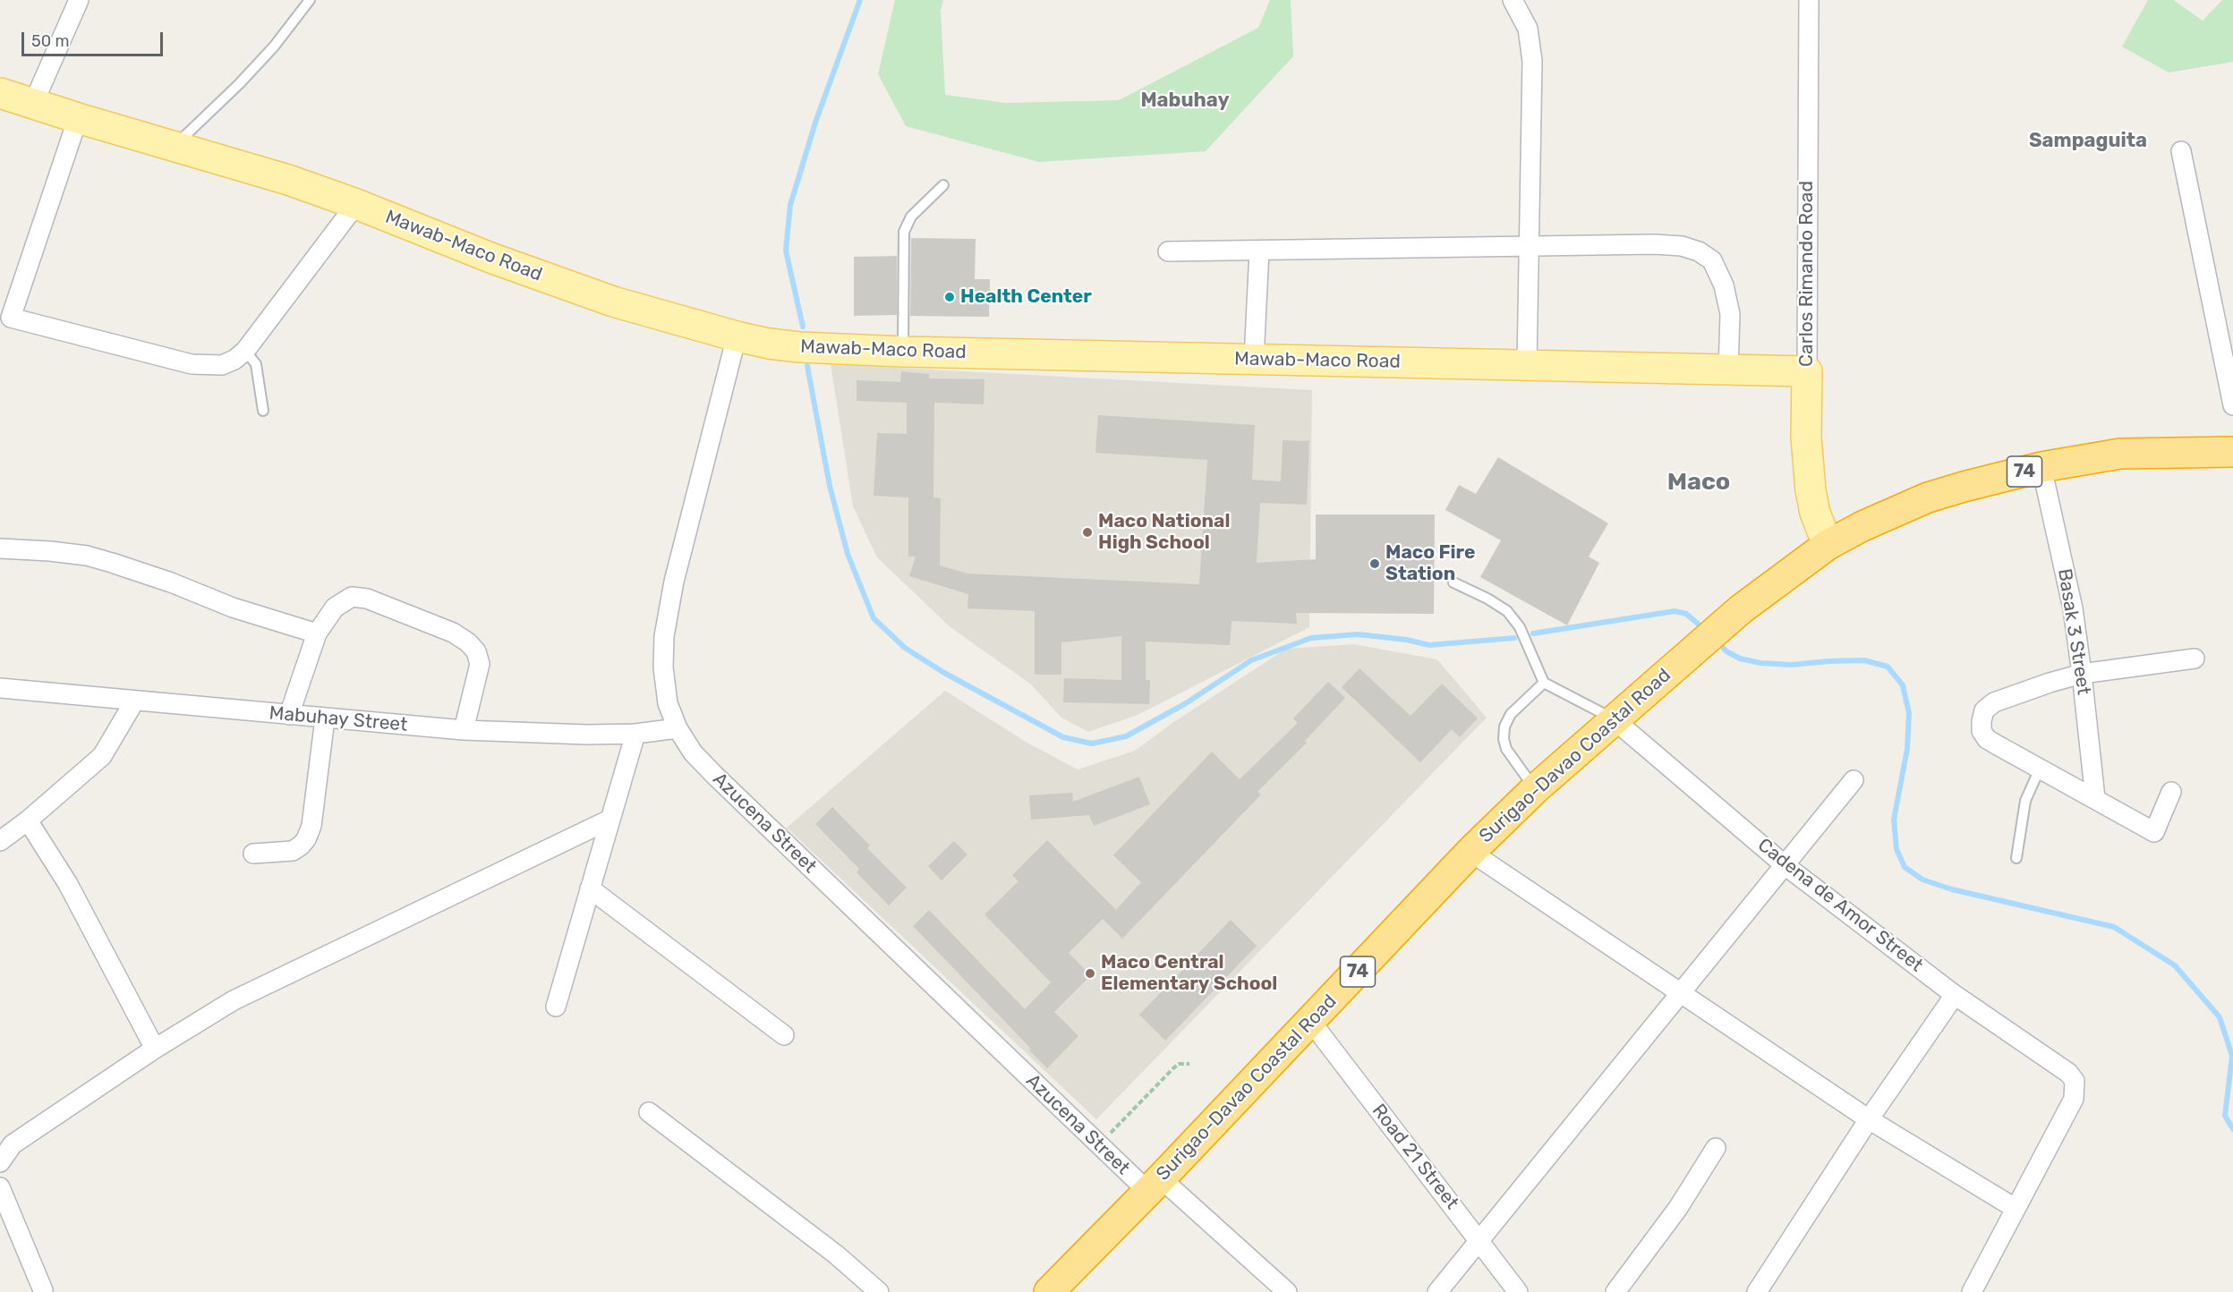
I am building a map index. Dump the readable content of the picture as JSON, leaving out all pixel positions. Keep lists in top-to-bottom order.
{
  "streets": {
    "highway": ["74", "Surigao-Davao Coastal Road"],
    "main road": ["Mawab-Maco Road", "Carlos Rimando Road"],
    "street": [
      "Basak 3 Street",
      "Mabuhay Street",
      "Azucena Street",
      "Cadena de Amor Street",
      "Road 21 Street"
    ]
  },
  "crossings": [
    ["Mawab-Maco Road", "Carlos Rimando Road"],
    ["Mawab-Maco Road", "Azucena Street"],
    ["Carlos Rimando Road", "Surigao-Davao Coastal Road"],
    ["Basak 3 Street", "Surigao-Davao Coastal Road"],
    ["Mabuhay Street", "Azucena Street"],
    ["Surigao-Davao Coastal Road", "Azucena Street"],
    ["Surigao-Davao Coastal Road", "Cadena de Amor Street"],
    ["Surigao-Davao Coastal Road", "Road 21 Street"]
  ],
  "districts": ["Mabuhay", "Sampaguita", "Maco"],
  "places": [
    "Health Center",
    "Maco National High School",
    "Maco Fire Station",
    "Maco Central Elementary School"
  ],
  "scale_bar": "50 m"
}
